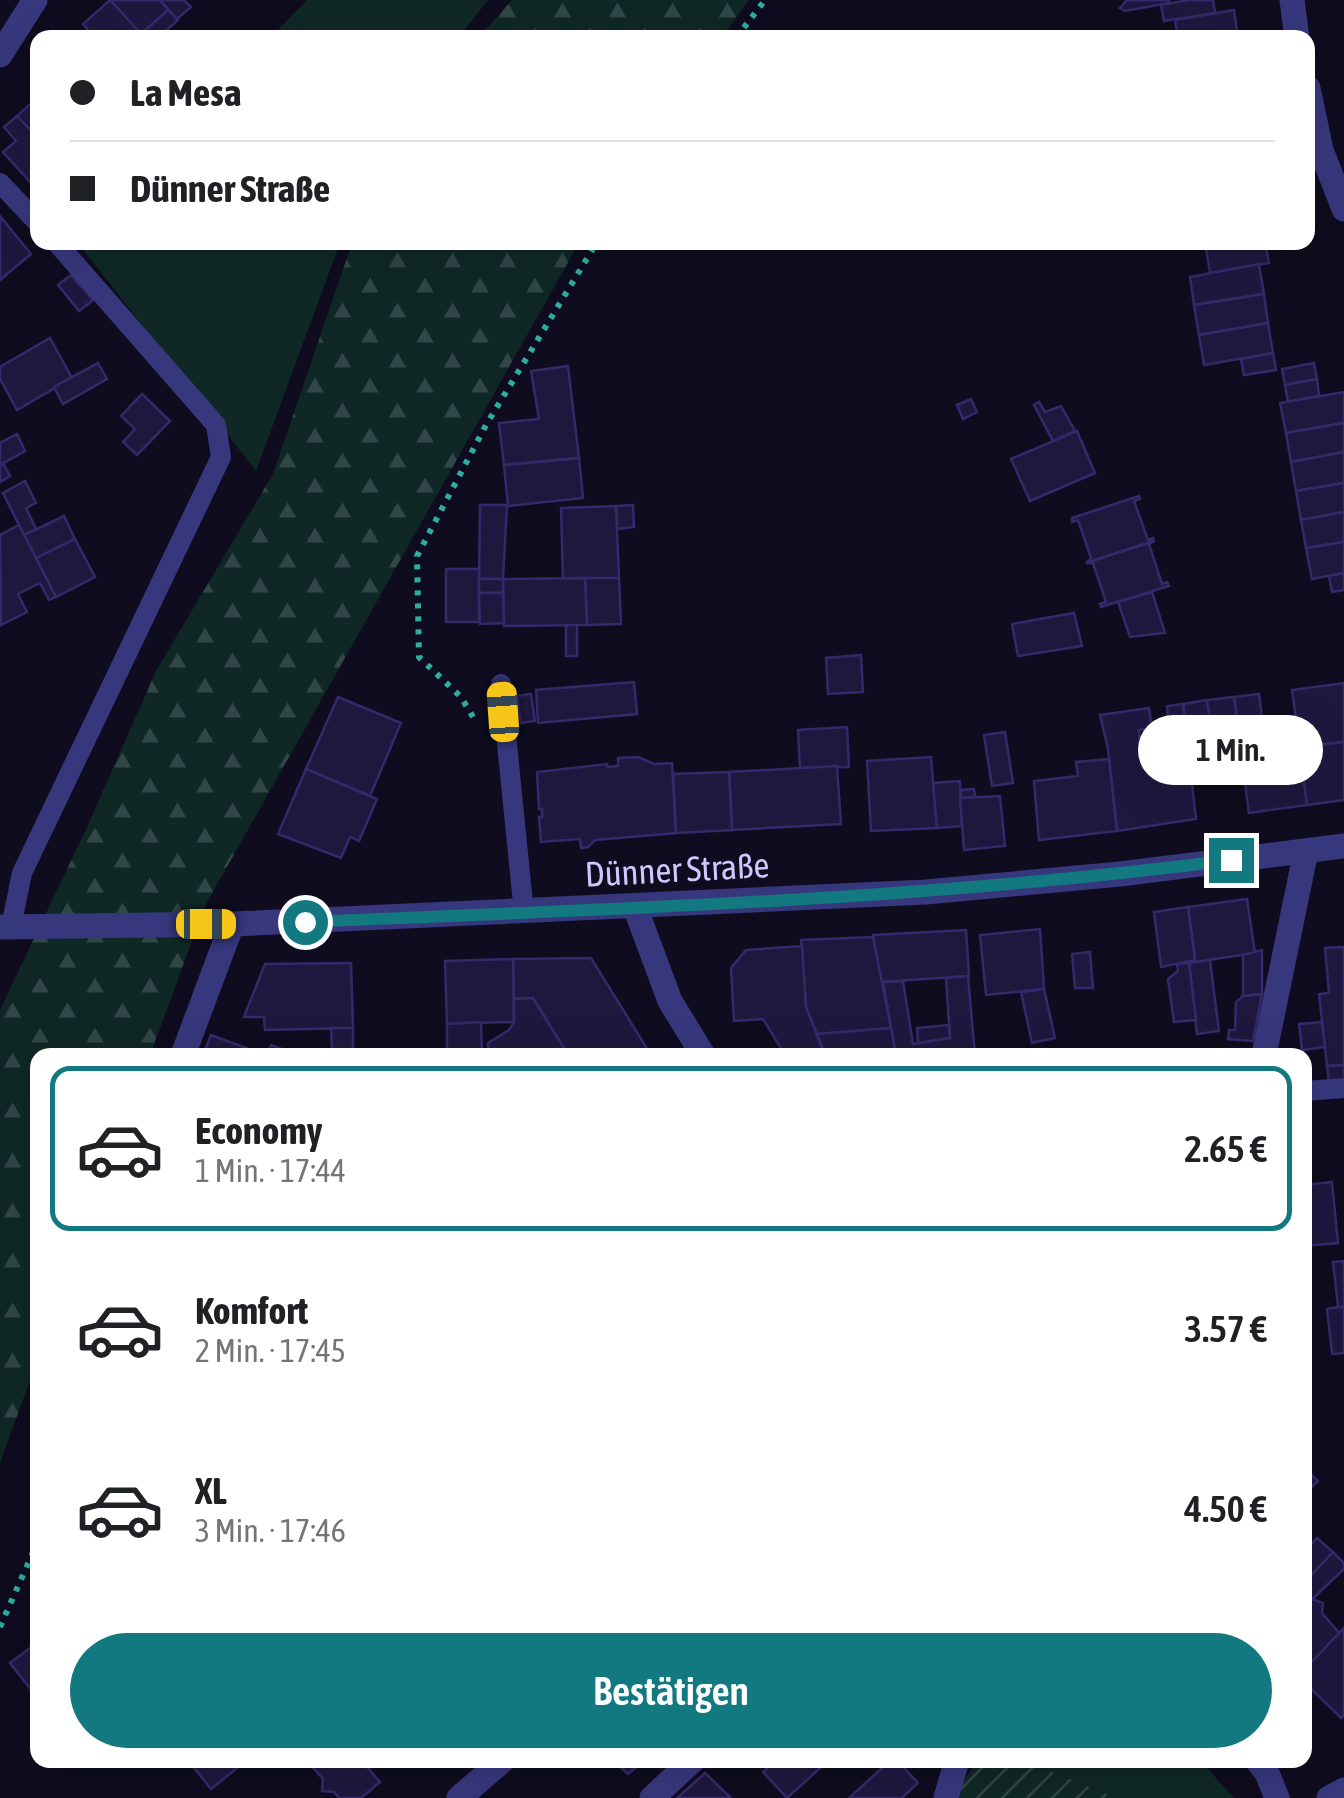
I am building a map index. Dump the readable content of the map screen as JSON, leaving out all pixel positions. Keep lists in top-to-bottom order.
{
  "streets": {
    "street": ["Dünner Straße"]
  },
  "page": {
    "banner": ["La Mesa", "Dünner Straße"],
    "bubble": "1 Min.",
    "list": [
      {
        "name": "Economy",
        "note": "1 Min. · 17:44",
        "value": "2.65 €"
      },
      {
        "name": "Komfort",
        "note": "2 Min. · 17:45",
        "value": "3.57 €"
      },
      {
        "name": "XL",
        "note": "3 Min. · 17:46",
        "value": "4.50 €"
      }
    ],
    "buttons": "Bestätigen"
  }
}
